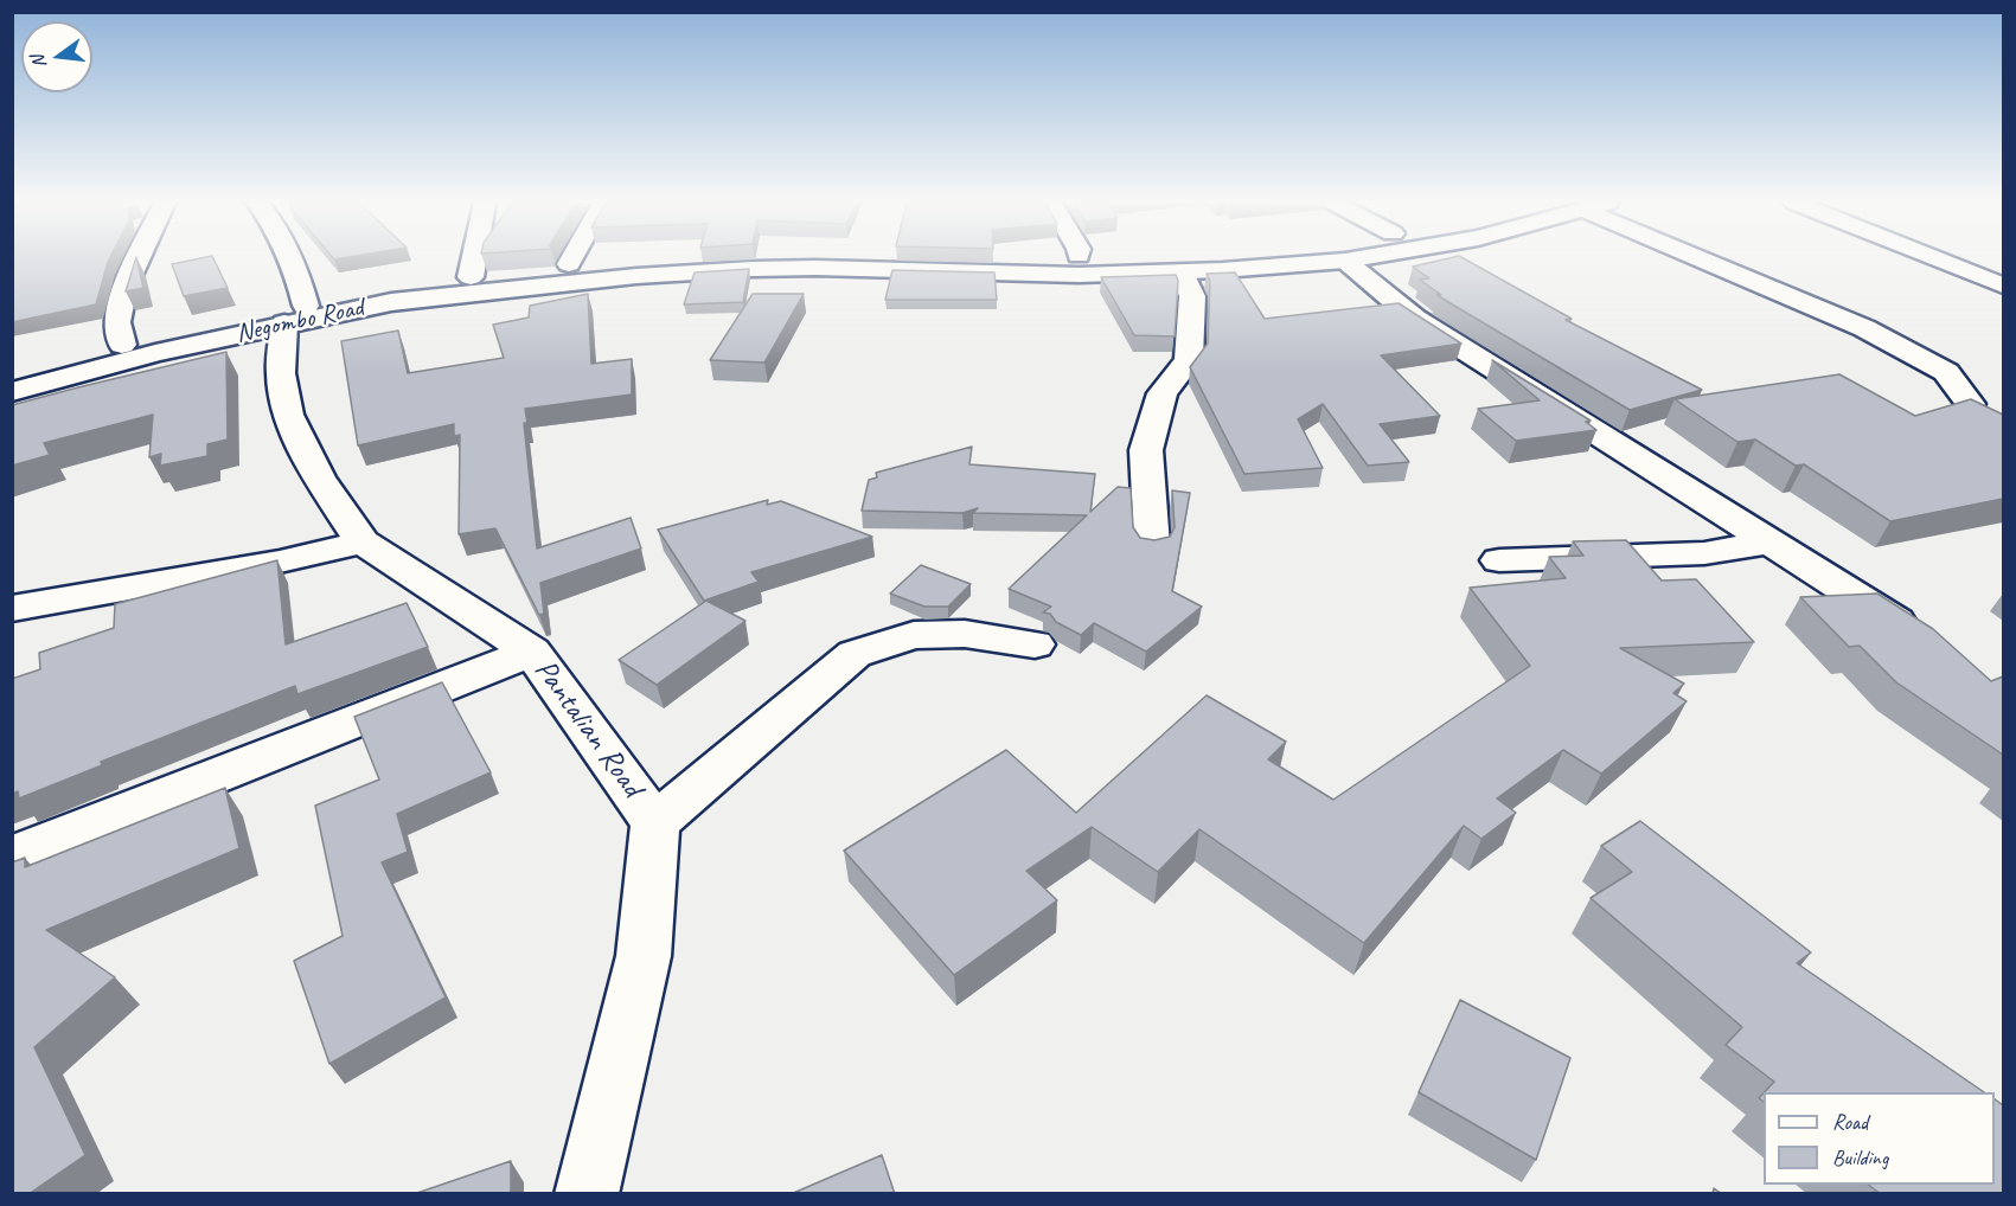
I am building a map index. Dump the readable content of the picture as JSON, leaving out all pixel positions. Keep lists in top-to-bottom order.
{
  "streets": {
    "main road": ["Negombo Road", "Pantalian Road"]
  },
  "crossings": [
    ["Negombo Road", "Pantalian Road"]
  ],
  "legend": ["Road", "Building"],
  "north": "left"
}
